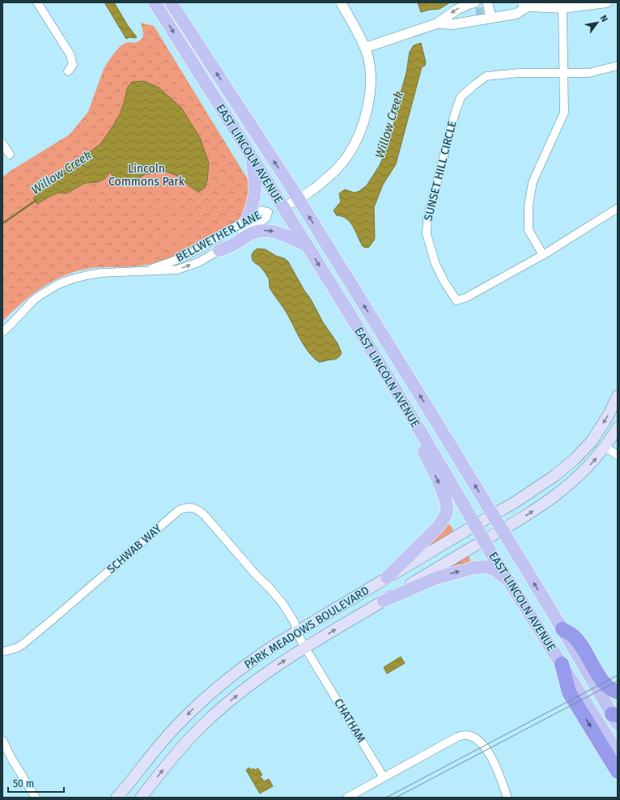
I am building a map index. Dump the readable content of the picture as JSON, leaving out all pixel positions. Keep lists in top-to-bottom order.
{
  "streets": {
    "main road": ["EAST LINCOLN AVENUE", "PARK MEADOWS BOULEVARD"],
    "street": [
      "SUNSET HILL CIRCLE",
      "BELLWETHER LANE",
      "SCHWAB WAY",
      "CHATHAM"
    ]
  },
  "crossings": [
    ["EAST LINCOLN AVENUE", "PARK MEADOWS BOULEVARD"],
    ["SCHWAB WAY", "PARK MEADOWS BOULEVARD"],
    ["SCHWAB WAY", "CHATHAM"],
    ["PARK MEADOWS BOULEVARD", "CHATHAM"]
  ],
  "water": ["Willow Creek"],
  "parks": ["Lincoln Commons Park"],
  "scale_bar": "50 m",
  "north": "top right"
}
